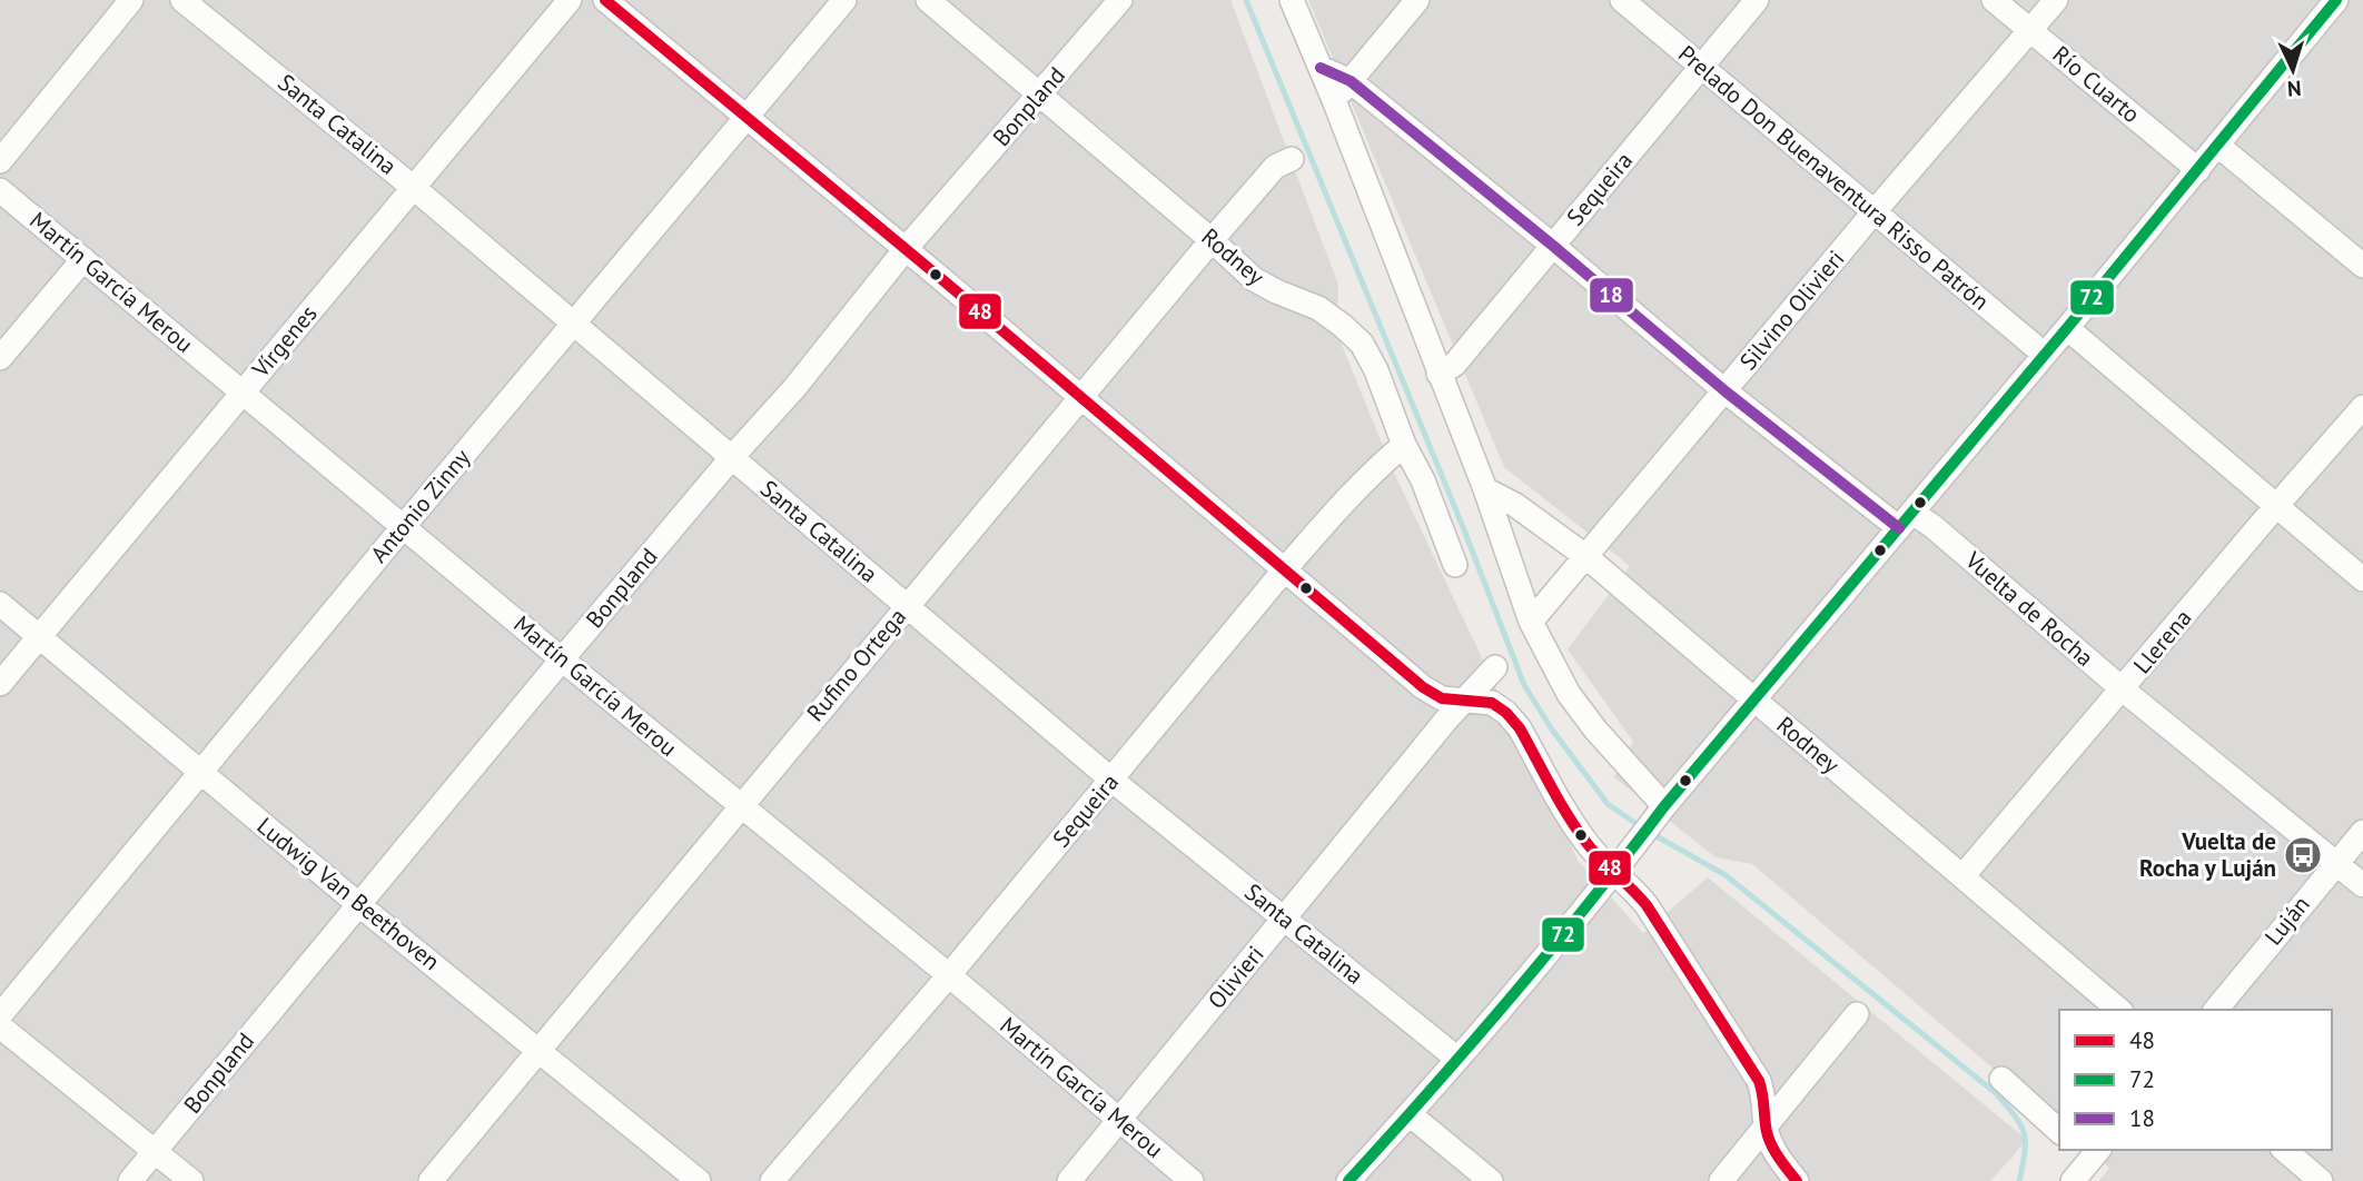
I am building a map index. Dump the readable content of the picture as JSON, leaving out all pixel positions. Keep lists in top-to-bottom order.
{
  "streets": {
    "street": [
      "Río Cuarto",
      "Bonpland",
      "Santa Catalina",
      "Prelado Don Buenaventura Risso Patrón",
      "Sequeira",
      "Rodney",
      "Martín García Merou",
      "Silvino Olivieri",
      "Vírgenes",
      "Antonio Zinny",
      "Vuelta de Rocha",
      "Llerena",
      "Rufino Ortega",
      "Ludwig Van Beethoven",
      "Luján",
      "Olivieri"
    ]
  },
  "crossings": [
    ["Río Cuarto", "Silvino Olivieri"],
    ["Bonpland", "Santa Catalina"],
    ["Bonpland", "Rodney"],
    ["Bonpland", "Martín García Merou"],
    ["Bonpland", "Ludwig Van Beethoven"],
    ["Santa Catalina", "Sequeira"],
    ["Santa Catalina", "Vírgenes"],
    ["Santa Catalina", "Antonio Zinny"],
    ["Santa Catalina", "Rufino Ortega"],
    ["Santa Catalina", "Olivieri"],
    ["Prelado Don Buenaventura Risso Patrón", "Sequeira"],
    ["Prelado Don Buenaventura Risso Patrón", "Silvino Olivieri"],
    ["Sequeira", "Rodney"],
    ["Sequeira", "Martín García Merou"],
    ["Sequeira", "Vuelta de Rocha"],
    ["Rodney", "Silvino Olivieri"],
    ["Rodney", "Llerena"],
    ["Rodney", "Rufino Ortega"],
    ["Martín García Merou", "Vírgenes"],
    ["Martín García Merou", "Antonio Zinny"],
    ["Martín García Merou", "Rufino Ortega"],
    ["Martín García Merou", "Olivieri"],
    ["Silvino Olivieri", "Vuelta de Rocha"],
    ["Vírgenes", "Ludwig Van Beethoven"],
    ["Antonio Zinny", "Ludwig Van Beethoven"],
    ["Vuelta de Rocha", "Llerena"],
    ["Vuelta de Rocha", "Luján"],
    ["Rufino Ortega", "Ludwig Van Beethoven"]
  ],
  "places": {
    "bus stop": ["Vuelta de Rocha y Luján"]
  },
  "lines": ["transit line 48", "transit line 72", "transit line 18"],
  "legend": ["48", "72", "18"],
  "north": "bottom"
}
